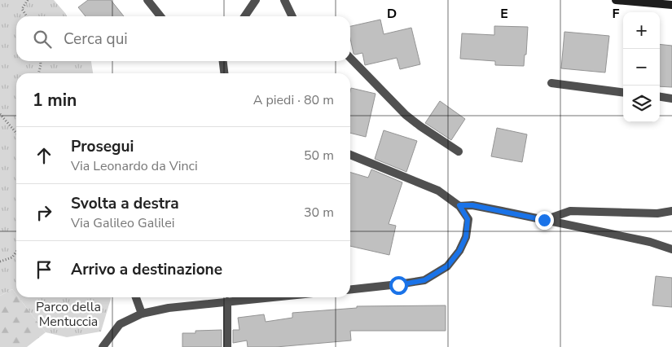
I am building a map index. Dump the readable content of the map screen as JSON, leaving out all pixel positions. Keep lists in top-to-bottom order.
{
  "parks": ["Parco della Mentuccia"],
  "page": {
    "map_buttons": ["+", "−"],
    "search": "Cerca qui",
    "heading": ["1 min", "A piedi · 80 m"],
    "list": [
      ["Prosegui", "Via Leonardo da Vinci", "50 m"],
      ["Svolta a destra", "Via Galileo Galilei", "30 m"],
      "Arrivo a destinazione"
    ]
  },
  "grid": {
    "columns": ["D", "E", "F"]
  }
}
